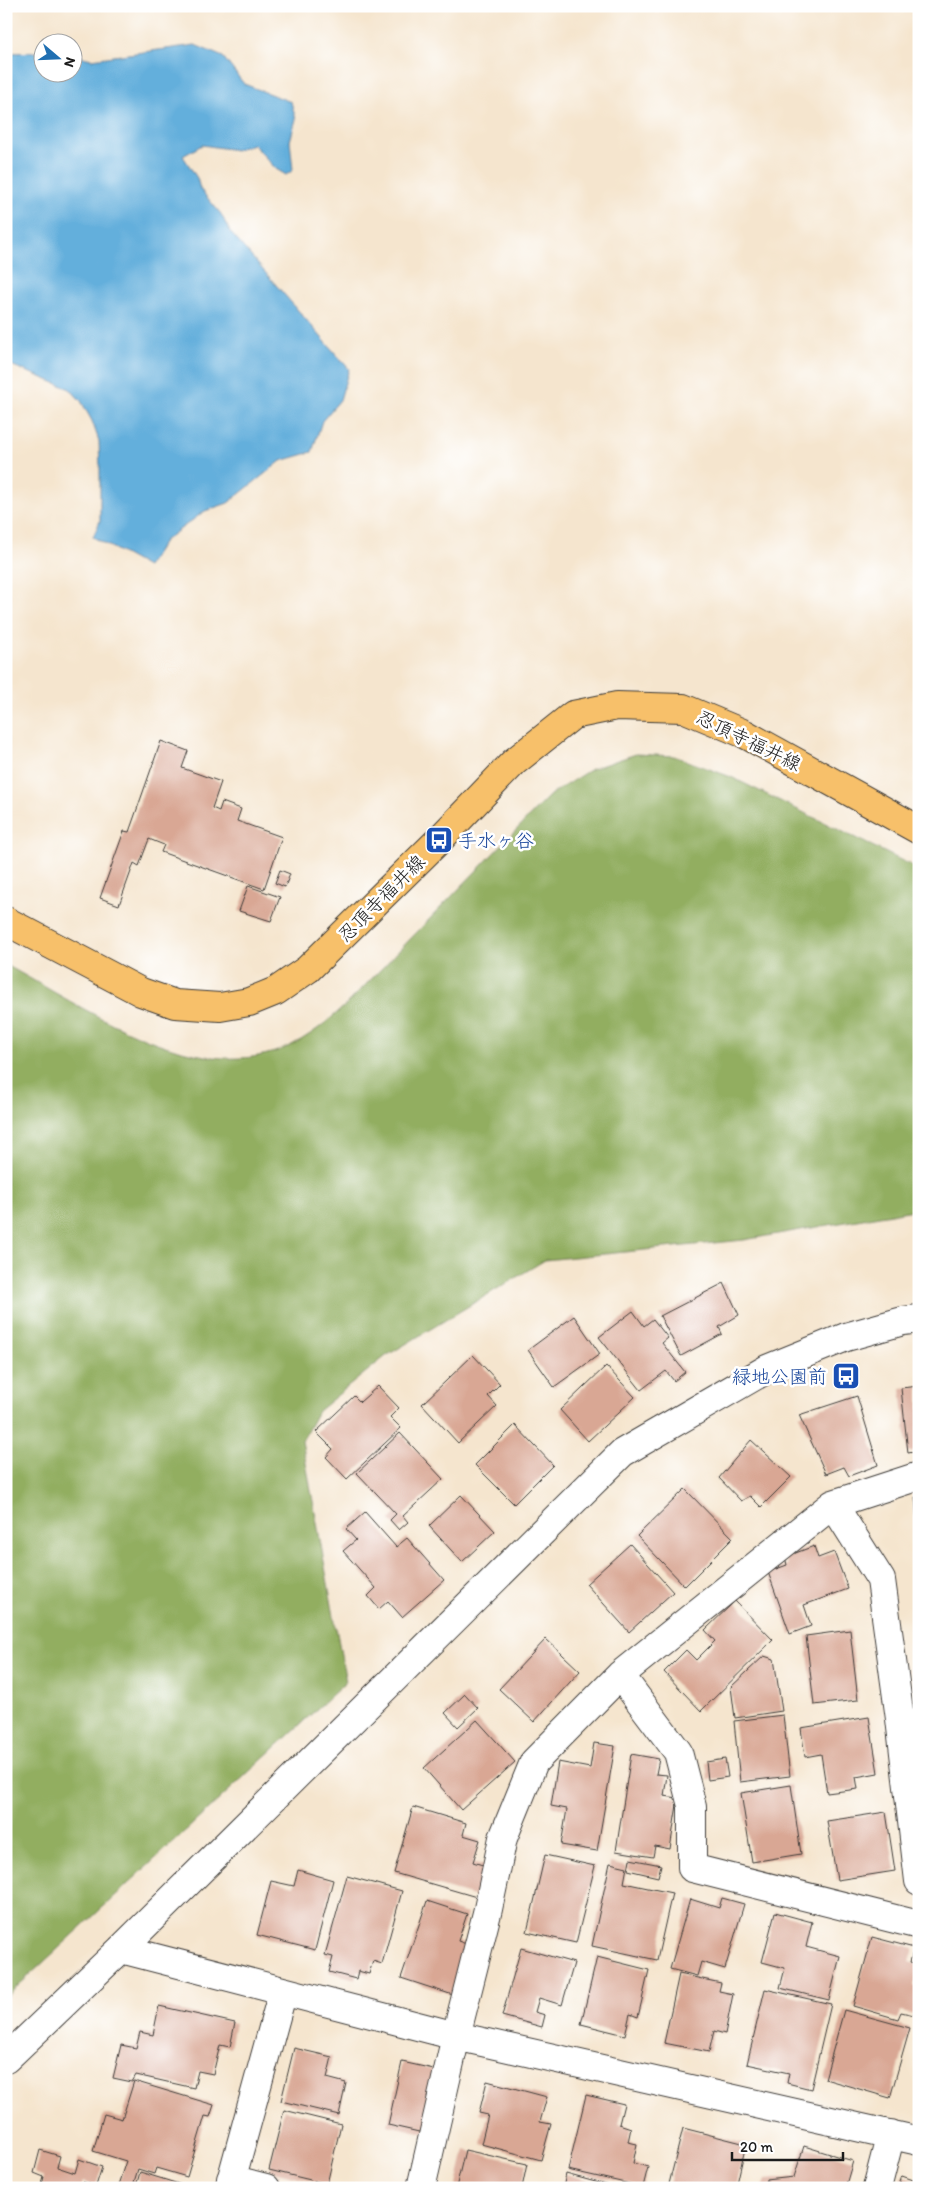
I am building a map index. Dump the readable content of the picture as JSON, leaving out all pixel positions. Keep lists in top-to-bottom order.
{
  "streets": {
    "main road": ["忍頂寺福井線"]
  },
  "places": {
    "bus stop": ["手水ヶ谷", "緑地公園前"]
  },
  "scale_bar": "20 m",
  "north": "right"
}
